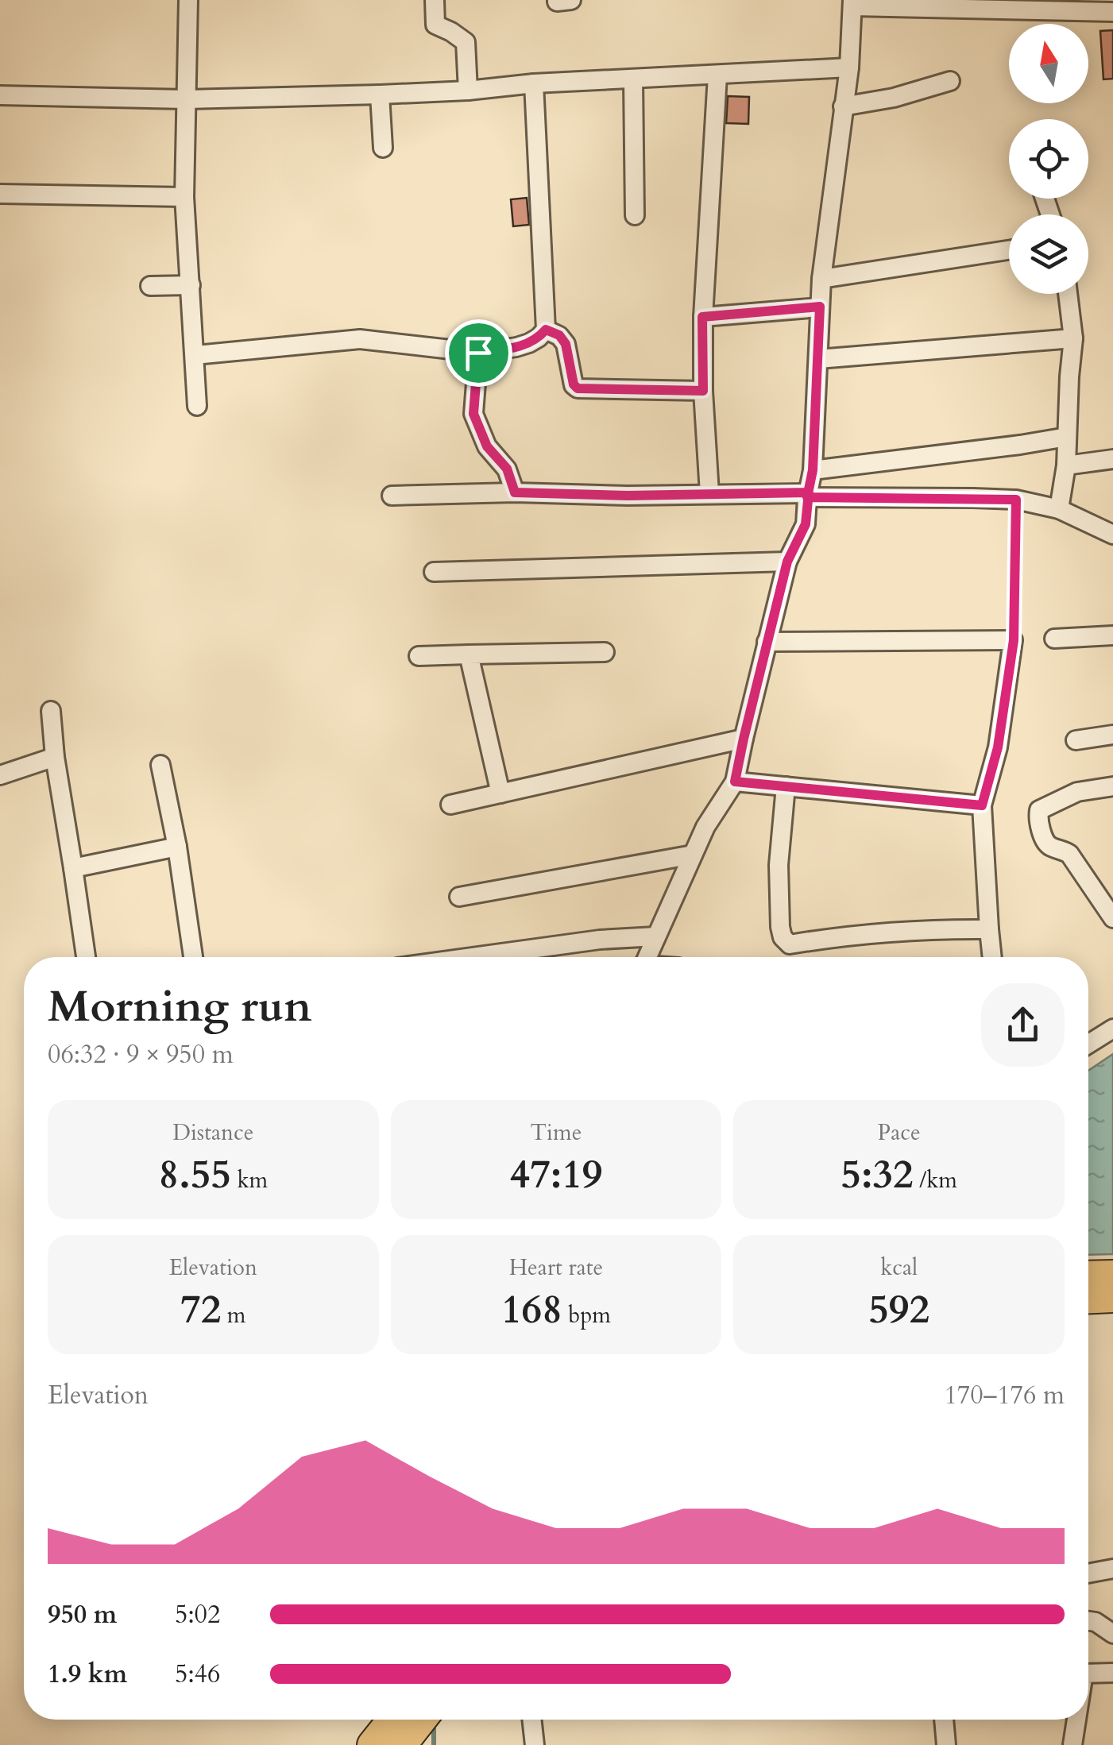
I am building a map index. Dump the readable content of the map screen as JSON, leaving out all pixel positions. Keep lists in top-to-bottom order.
{
  "north": "top",
  "page": {
    "heading": ["Morning run", "06:32 · 9 × 950 m"],
    "stats": [
      ["Distance", "8.55 km"],
      ["Time", "47:19"],
      ["Pace", "5:32 /km"],
      ["Elevation", "72 m"],
      ["Heart rate", "168 bpm"],
      ["kcal", "592"]
    ],
    "chart": ["Elevation", "170–176 m"],
    "list": [
      {
        "name": "950 m",
        "note": "5:02"
      },
      {
        "name": "1.9 km",
        "note": "5:46"
      }
    ]
  }
}
